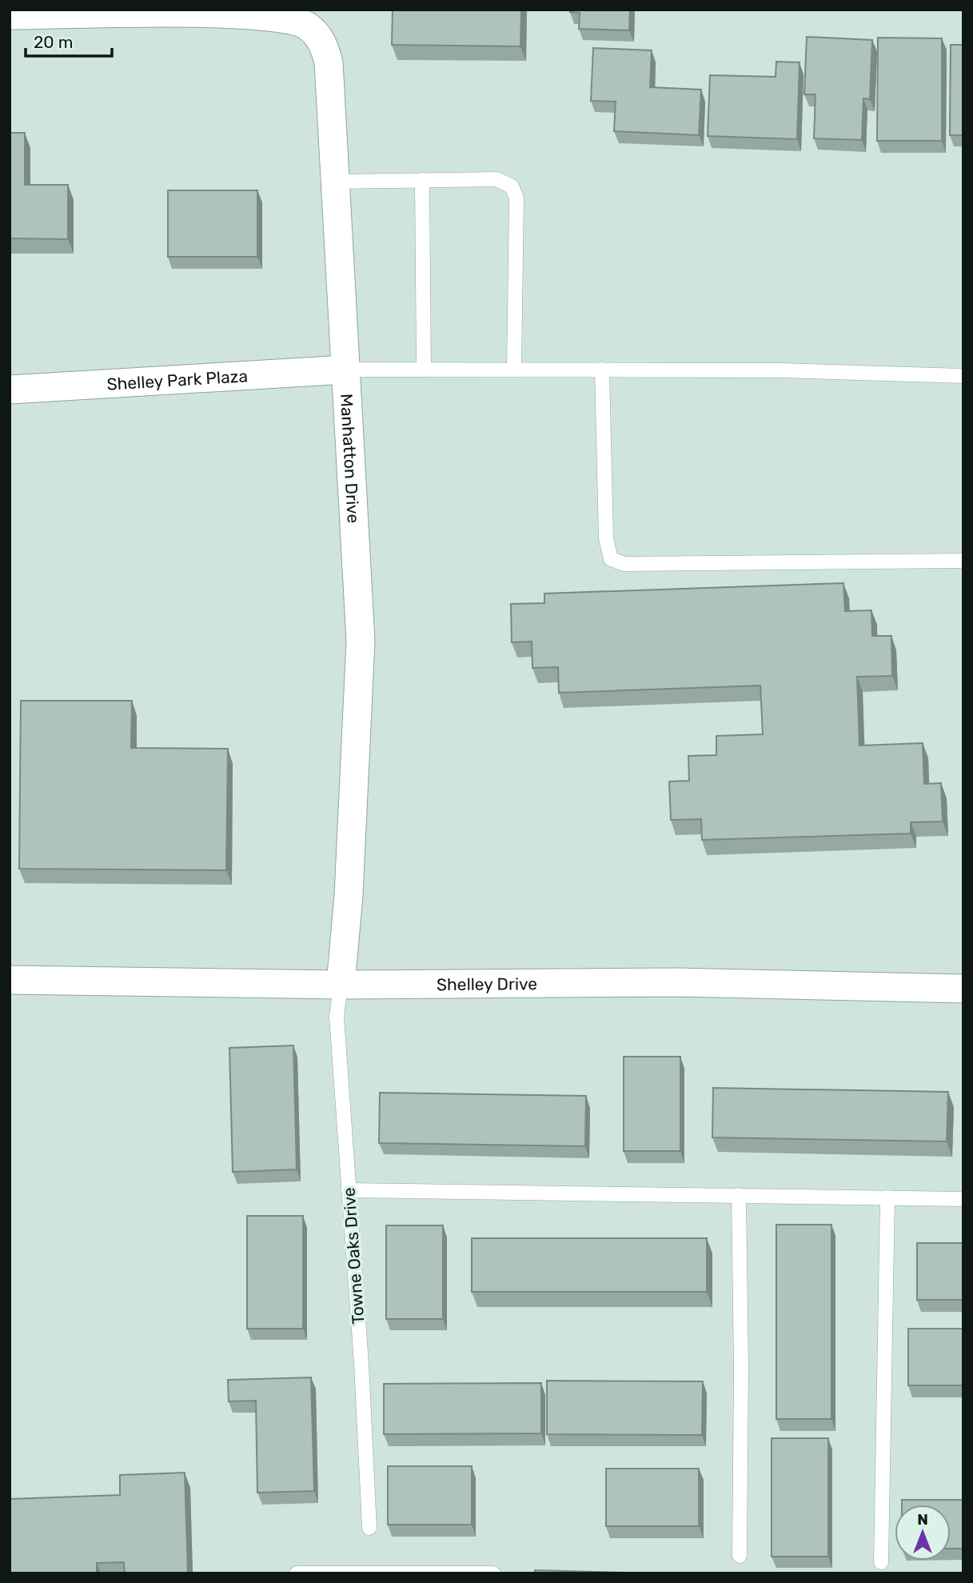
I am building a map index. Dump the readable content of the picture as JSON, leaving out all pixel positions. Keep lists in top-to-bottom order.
{
  "streets": {
    "street": ["Shelley Park Plaza", "Manhatton Drive", "Shelley Drive"],
    "lane": ["Towne Oaks Drive"]
  },
  "crossings": [
    ["Shelley Park Plaza", "Manhatton Drive"],
    ["Manhatton Drive", "Shelley Drive"],
    ["Manhatton Drive", "Towne Oaks Drive"],
    ["Shelley Drive", "Towne Oaks Drive"]
  ],
  "scale_bar": "20 m",
  "north": "top"
}
